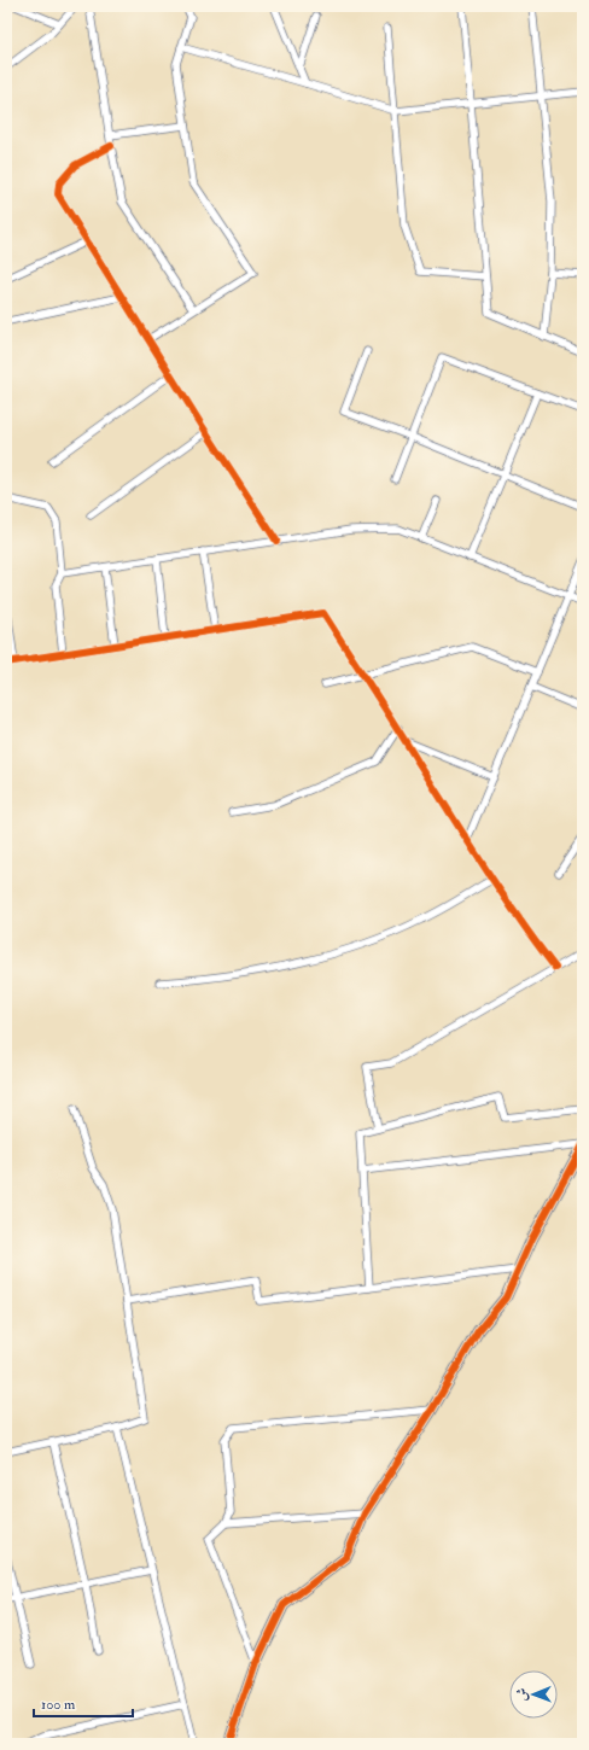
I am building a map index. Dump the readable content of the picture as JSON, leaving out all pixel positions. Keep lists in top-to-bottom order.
{
  "scale_bar": "100 m",
  "north": "left"
}
